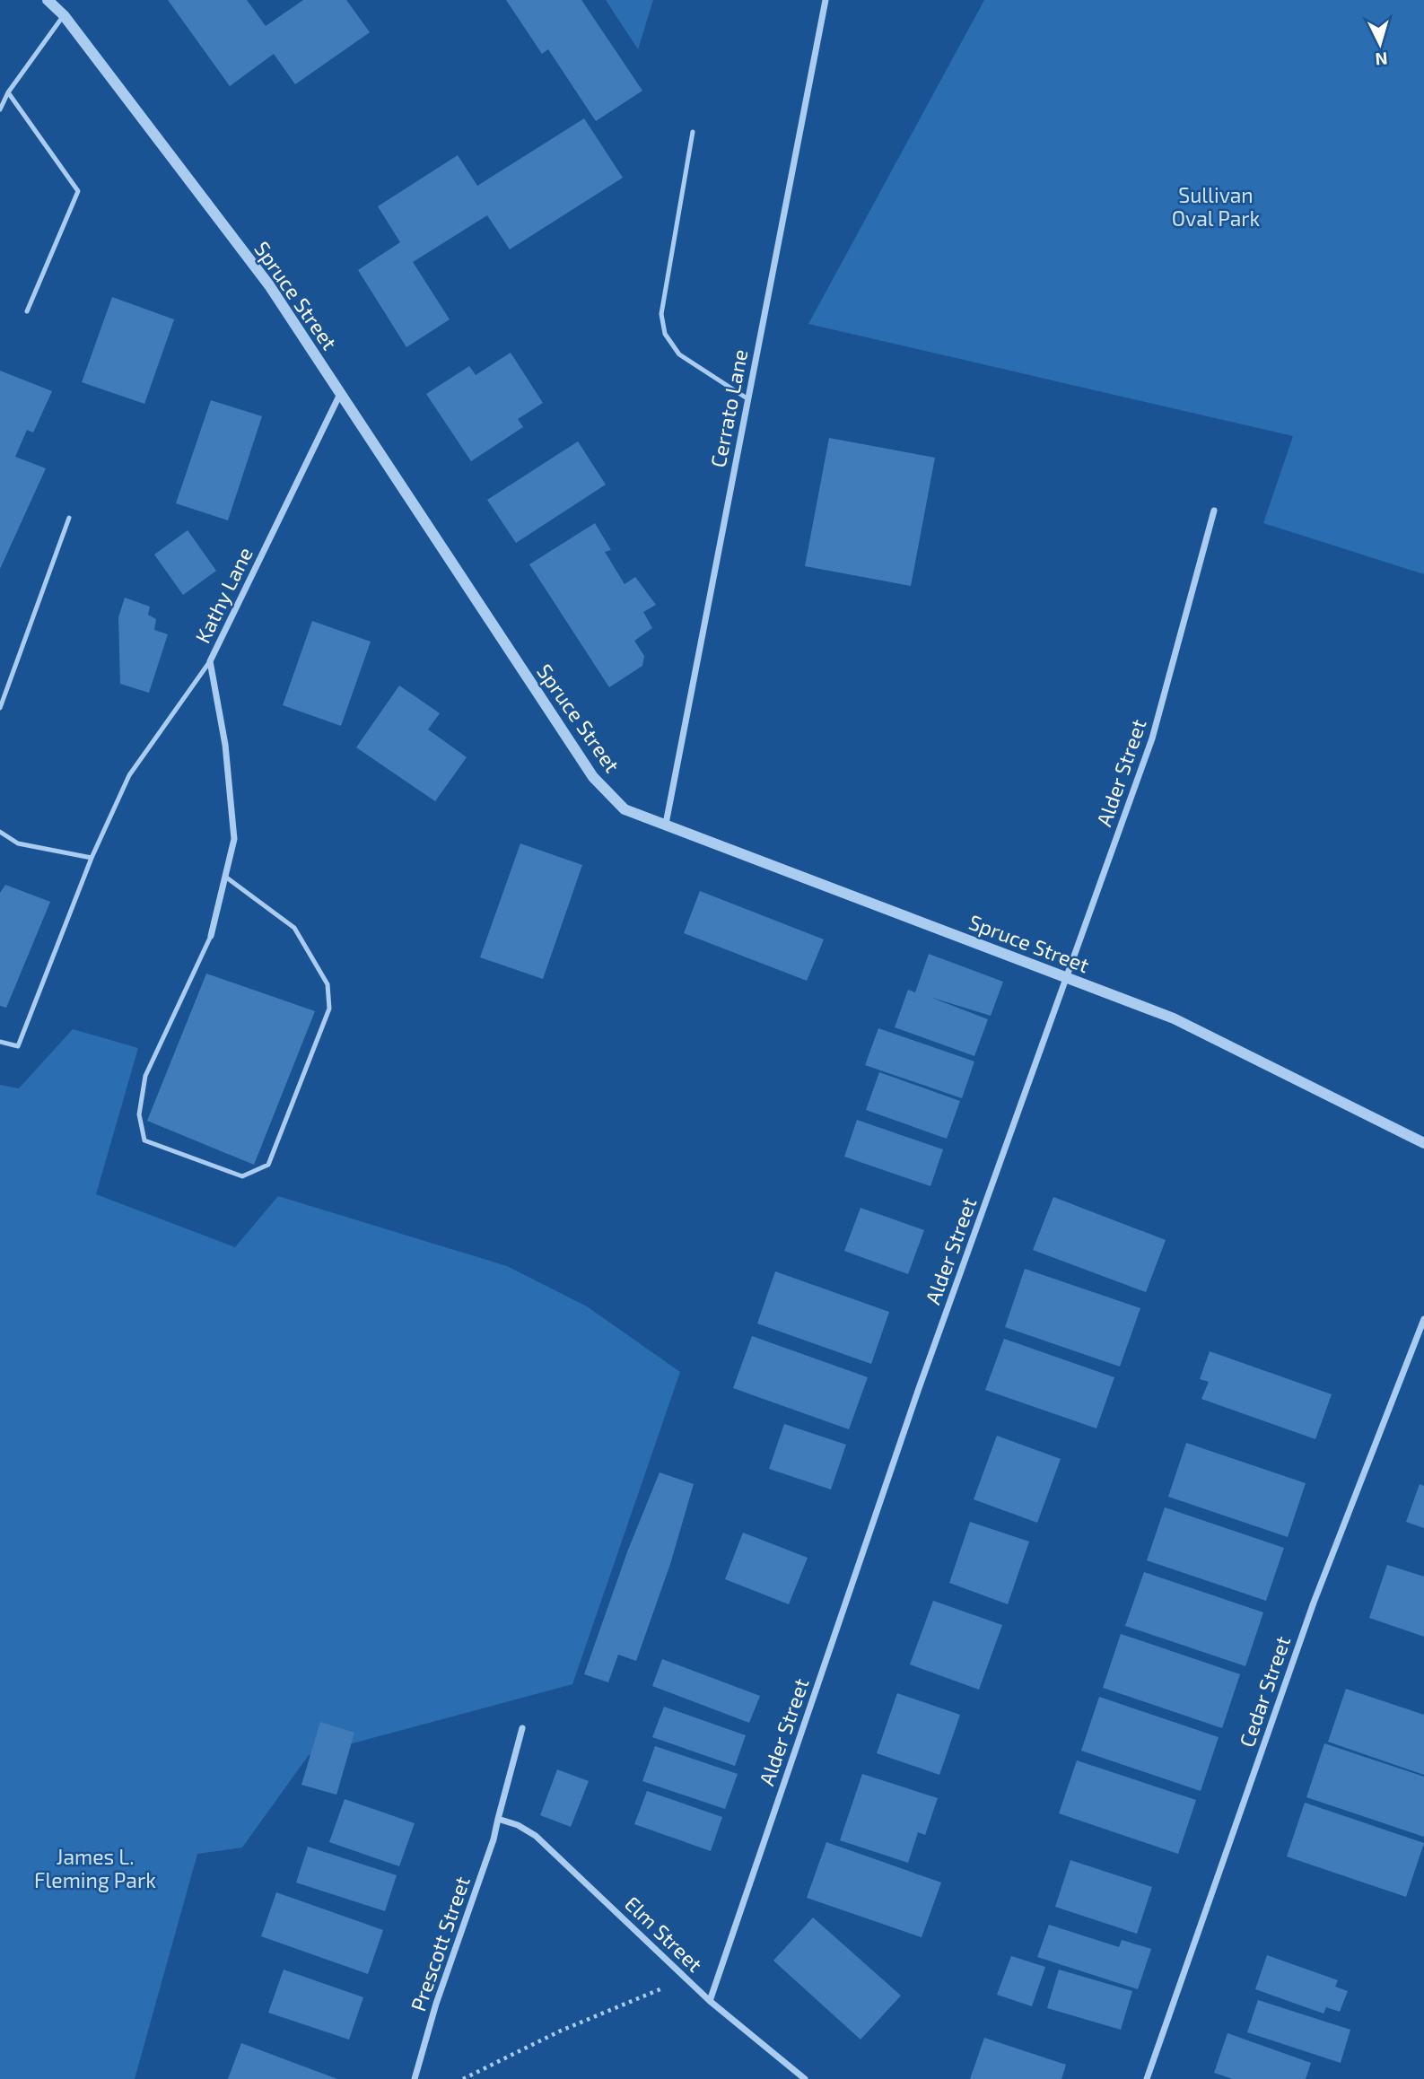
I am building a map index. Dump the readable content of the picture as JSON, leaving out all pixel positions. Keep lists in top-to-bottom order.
{
  "streets": {
    "street": [
      "Spruce Street",
      "Cerrato Lane",
      "Kathy Lane",
      "Alder Street",
      "Cedar Street",
      "Elm Street",
      "Prescott Street"
    ]
  },
  "crossings": [
    ["Spruce Street", "Cerrato Lane"],
    ["Spruce Street", "Kathy Lane"],
    ["Spruce Street", "Alder Street"],
    ["Alder Street", "Elm Street"],
    ["Elm Street", "Prescott Street"]
  ],
  "parks": ["Sullivan Oval Park", "James L. Fleming Park"],
  "north": "bottom"
}
